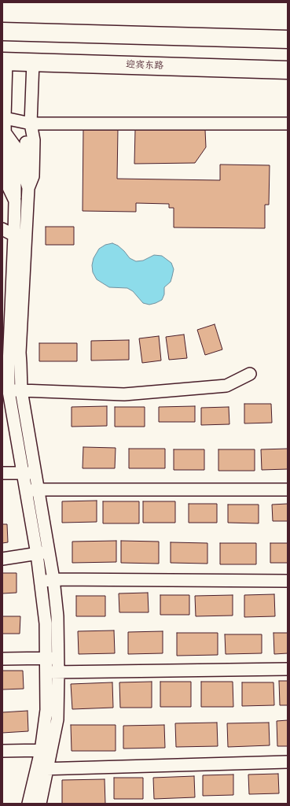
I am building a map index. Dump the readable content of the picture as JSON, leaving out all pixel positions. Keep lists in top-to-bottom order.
{
  "streets": {
    "highway": ["迎宾东路"]
  }
}
